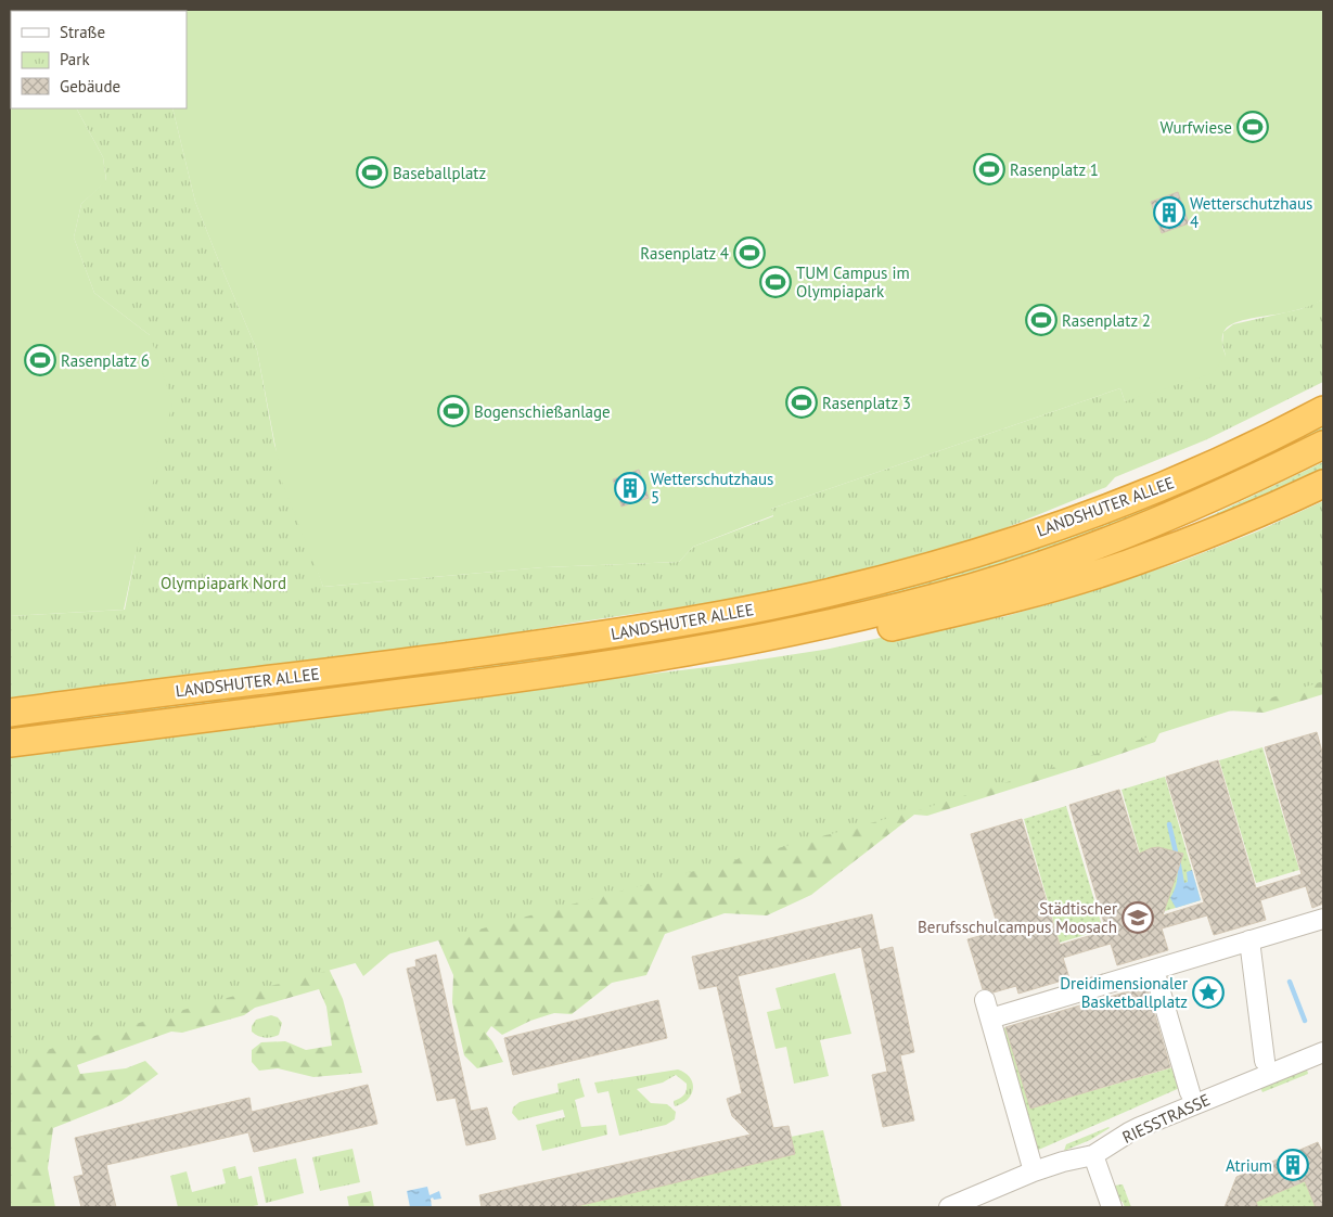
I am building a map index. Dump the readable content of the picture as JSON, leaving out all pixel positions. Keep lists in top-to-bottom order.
{
  "streets": {
    "highway": ["LANDSHUTER ALLEE"],
    "street": ["RIESSTRASSE"]
  },
  "parks": ["Olympiapark Nord"],
  "places": {
    "sports": [
      "Wurfwiese",
      "Rasenplatz 1",
      "Baseballplatz",
      "Rasenplatz 4",
      "TUM Campus im Olympiapark",
      "Rasenplatz 2",
      "Rasenplatz 6",
      "Rasenplatz 3",
      "Bogenschießanlage"
    ],
    "building": ["Wetterschutzhaus 4", "Wetterschutzhaus 5", "Atrium"],
    "school or university": ["Städtischer Berufsschulcampus Moosach"],
    "place": ["Dreidimensionaler Basketballplatz"]
  },
  "legend": ["Straße", "Park", "Gebäude"]
}
